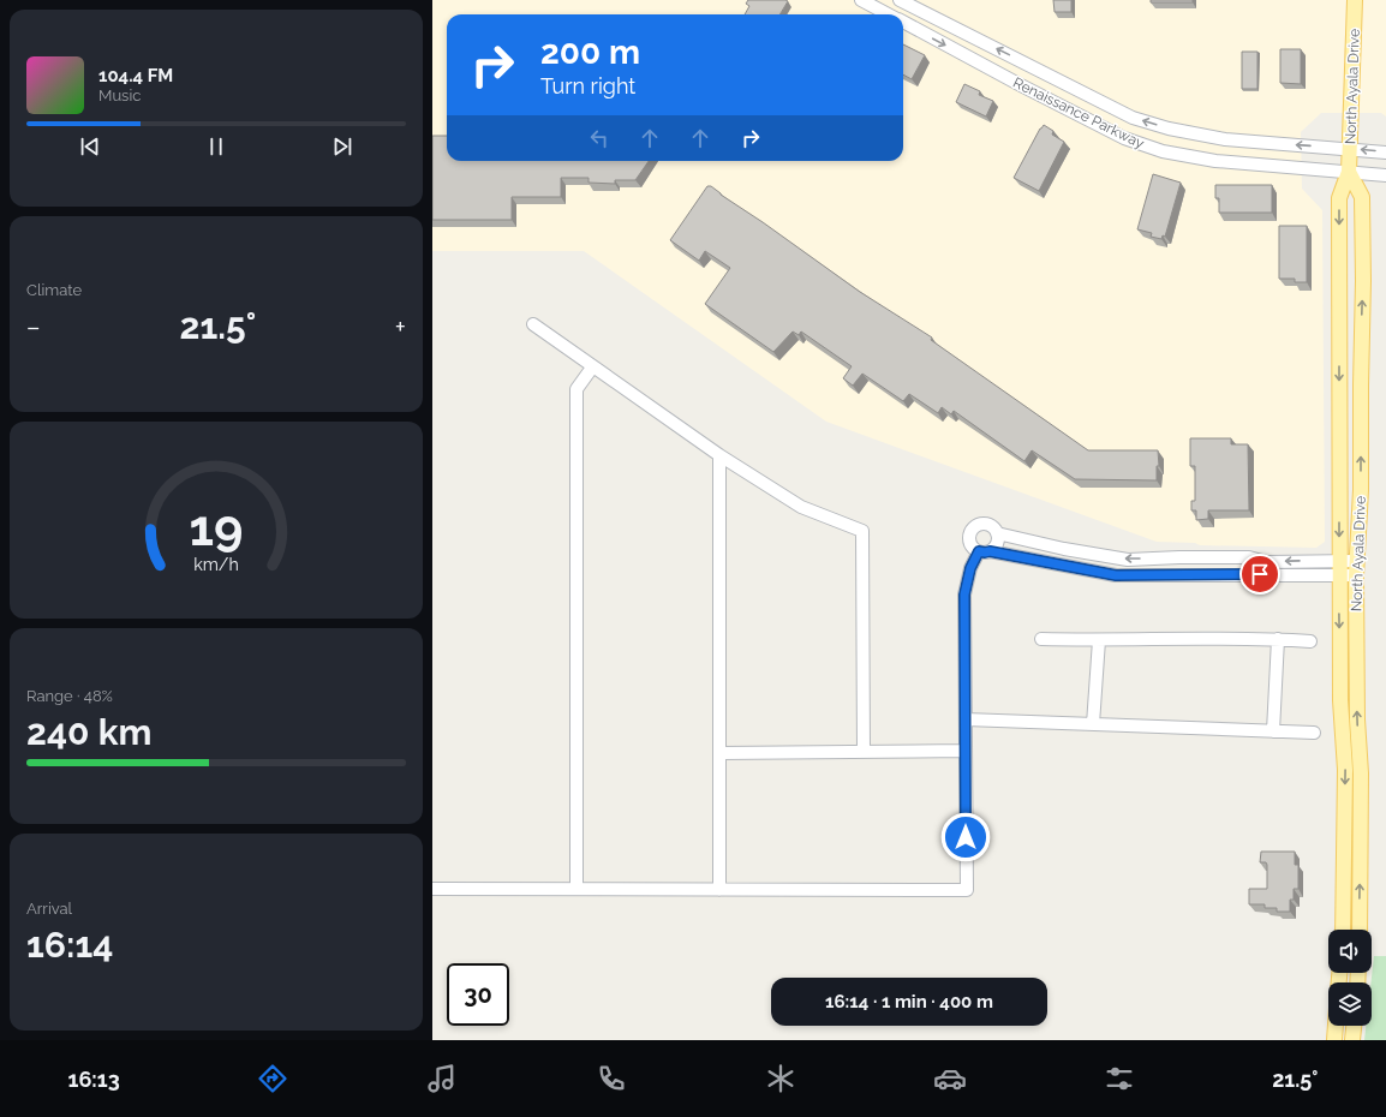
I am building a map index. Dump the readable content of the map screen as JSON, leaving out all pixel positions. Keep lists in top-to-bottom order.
{
  "streets": {
    "main road": ["North Ayala Drive"],
    "street": ["Renaissance Parkway"]
  },
  "crossings": [
    ["North Ayala Drive", "Renaissance Parkway"]
  ],
  "page": {
    "turn": ["200 m", "Turn right"],
    "song": ["104.4 FM", "Music"],
    "tile": [
      "Climate",
      ["Range · 48%", "240 km"],
      ["Arrival", "16:14"]
    ],
    "heat": ["−", "21.5°", "+"],
    "limit": "30",
    "trip": "16:14 · 1 min · 400 m",
    "tabs": ["16:13", "21.5°"],
    "gauge": ["19", "km/h"]
  }
}
